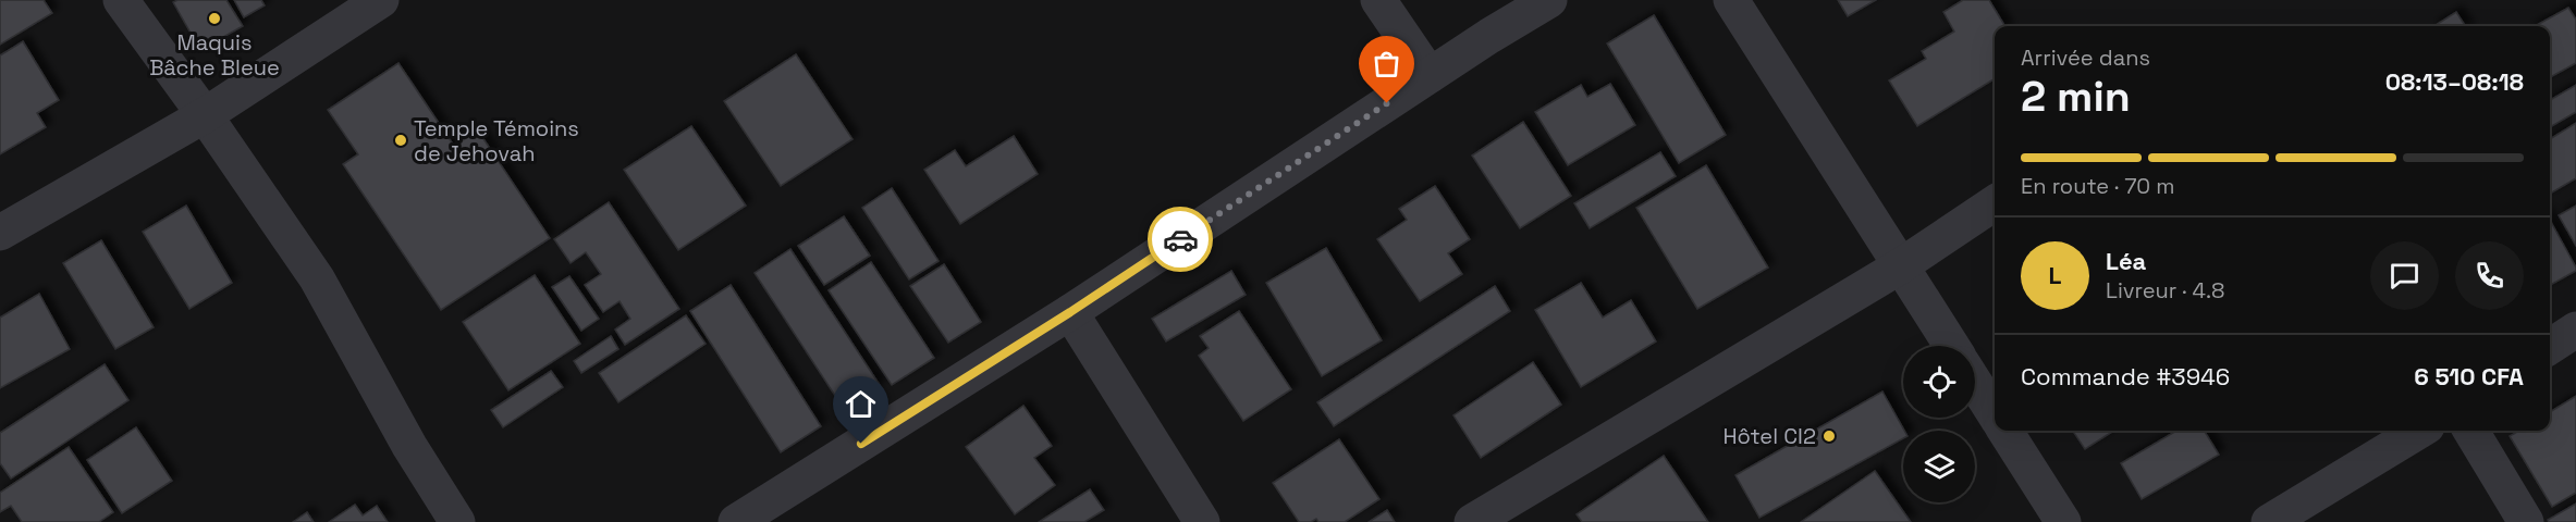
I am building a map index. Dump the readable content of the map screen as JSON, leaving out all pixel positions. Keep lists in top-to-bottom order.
{
  "places": ["Maquis Bâche Bleue", "Temple Témoins de Jehovah", "Hôtel CI2"],
  "page": {
    "heading": ["2 min", "Arrivée dans", "08:13–08:18"],
    "panel": [
      "Léa",
      "Livreur · 4.8",
      "Commande #3946",
      "6 510 CFA"
    ],
    "bar": "En route · 70 m",
    "round": "L"
  }
}
